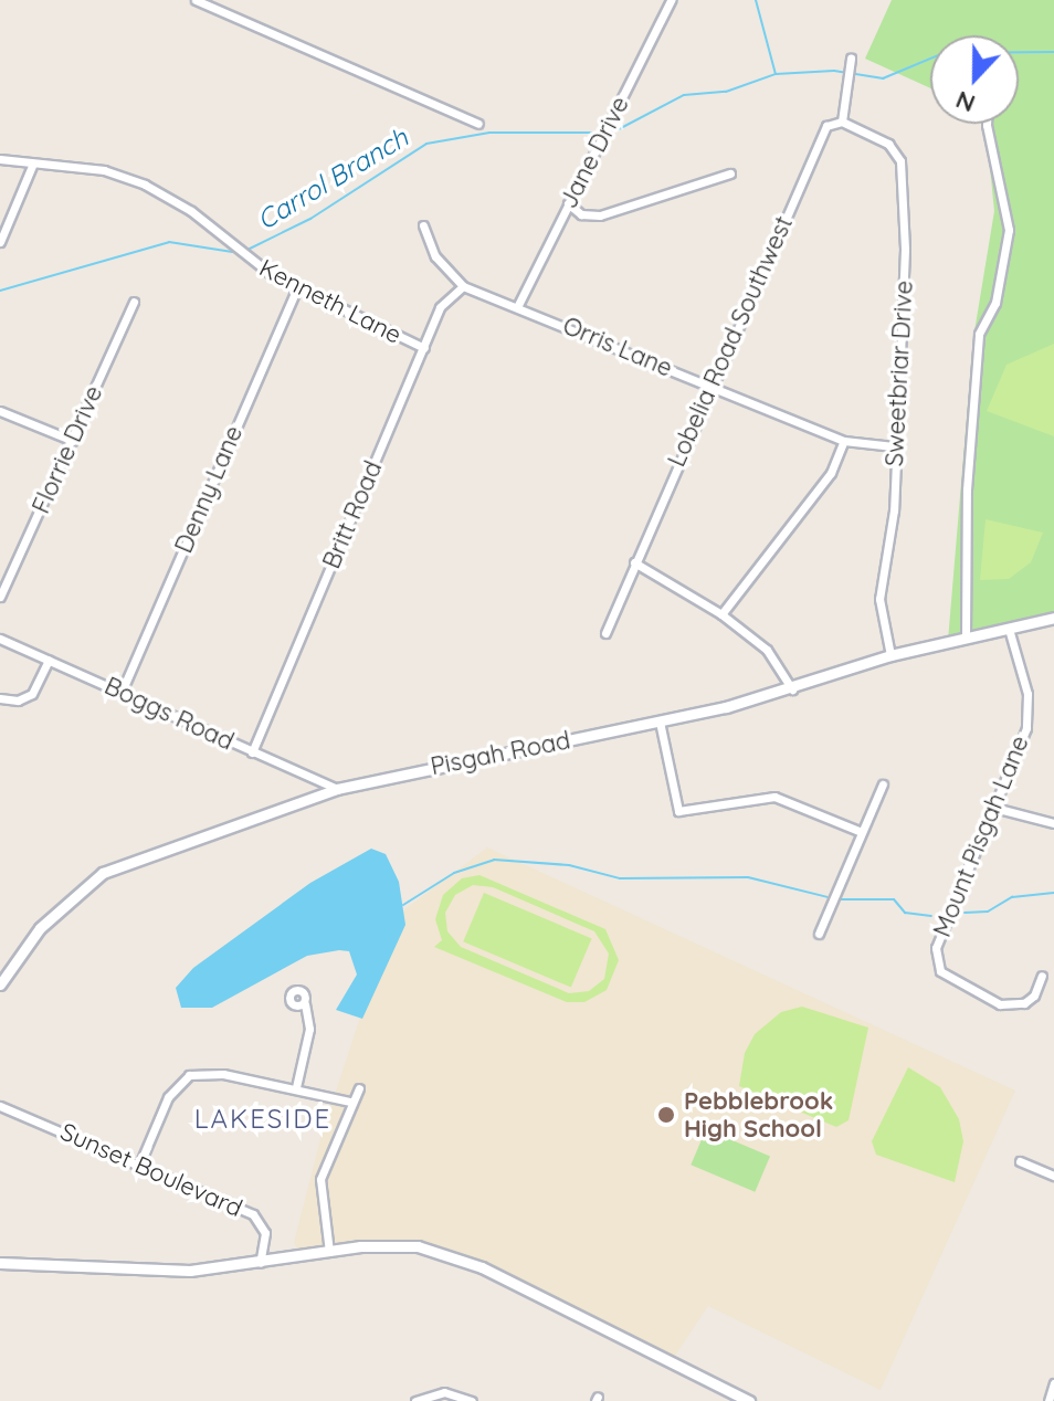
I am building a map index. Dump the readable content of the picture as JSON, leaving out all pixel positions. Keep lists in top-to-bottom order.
{
  "streets": {
    "street": [
      "Jane Drive",
      "Kenneth Lane",
      "Lobelia Road Southwest",
      "Orris Lane",
      "Sweetbriar Drive",
      "Florrie Drive",
      "Denny Lane",
      "Britt Road",
      "Boggs Road",
      "Pisgah Road",
      "Mount Pisgah Lane",
      "Sunset Boulevard"
    ]
  },
  "crossings": [
    ["Jane Drive", "Orris Lane"],
    ["Kenneth Lane", "Denny Lane"],
    ["Kenneth Lane", "Britt Road"],
    ["Lobelia Road Southwest", "Orris Lane"],
    ["Lobelia Road Southwest", "Sweetbriar Drive"],
    ["Orris Lane", "Sweetbriar Drive"],
    ["Orris Lane", "Britt Road"],
    ["Sweetbriar Drive", "Pisgah Road"],
    ["Denny Lane", "Boggs Road"],
    ["Britt Road", "Boggs Road"],
    ["Boggs Road", "Pisgah Road"],
    ["Pisgah Road", "Mount Pisgah Lane"]
  ],
  "districts": ["LAKESIDE"],
  "water": ["Carrol Branch"],
  "places": ["Pebblebrook High School"],
  "north": "bottom"
}
